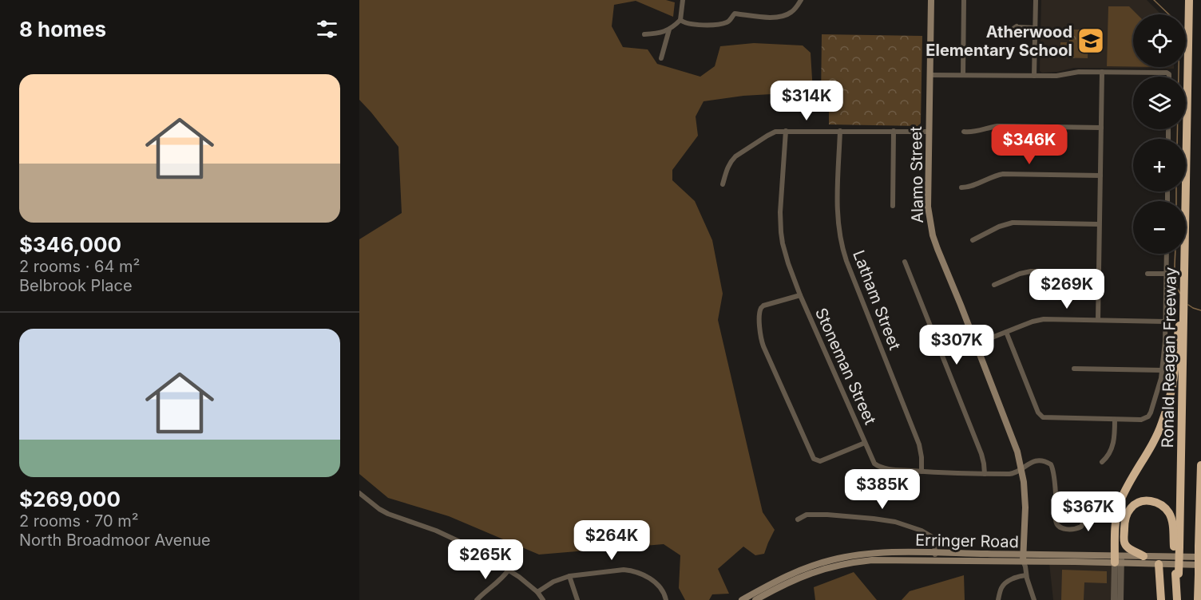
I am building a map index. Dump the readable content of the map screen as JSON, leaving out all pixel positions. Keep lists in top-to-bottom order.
{
  "streets": {
    "highway": ["Ronald Reagan Freeway"],
    "main road": ["Alamo Street", "Erringer Road"],
    "street": ["Latham Street", "Stoneman Street"]
  },
  "crossings": [
    ["Alamo Street", "Stoneman Street"],
    ["Alamo Street", "Erringer Road"],
    ["Latham Street", "Stoneman Street"]
  ],
  "places": {
    "school or university": ["Atherwood Elementary School"]
  },
  "page": {
    "heading": "8 homes",
    "map_buttons": ["+", "−"],
    "list": [
      {
        "name": "$346,000",
        "note": "2 rooms · 64 m² · Belbrook Place"
      },
      {
        "name": "$269,000",
        "note": "2 rooms · 70 m² · North Broadmoor Avenue"
      }
    ],
    "price": [
      "$314K",
      "$346K",
      "$269K",
      "$307K",
      "$385K",
      "$367K",
      "$264K",
      "$265K"
    ]
  }
}
